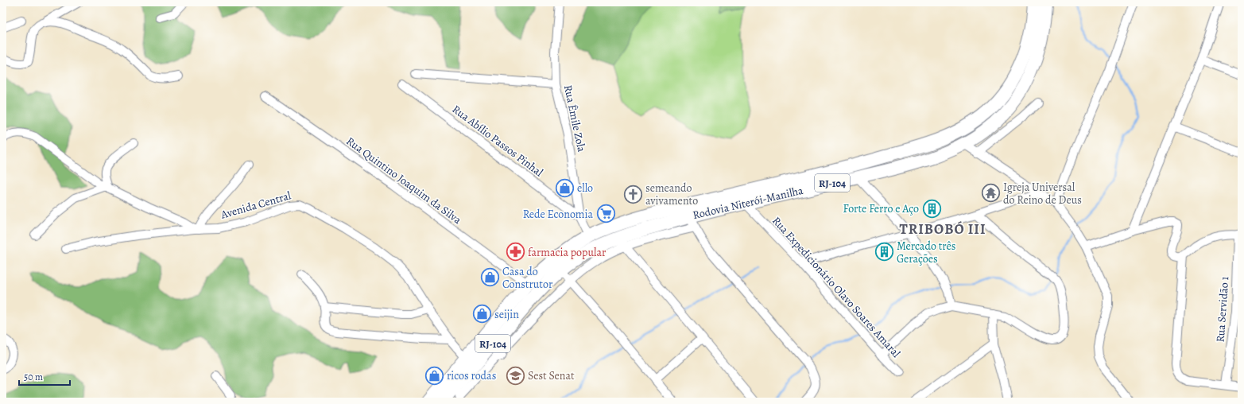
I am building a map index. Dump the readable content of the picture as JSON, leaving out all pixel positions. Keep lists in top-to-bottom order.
{
  "streets": {
    "highway": ["RJ-104", "Rodovia Niterói-Manilha"],
    "street": [
      "Rua Êmile Zola",
      "Rua Abílio Passos Pinhal",
      "Rua Quintino Joaquim da Silva",
      "Avenida Central",
      "Rua Expedicionário Olavo Soares Amaral",
      "Rua Servidão 1"
    ]
  },
  "crossings": [
    ["Rua Êmile Zola", "Rua Abílio Passos Pinhal"],
    ["Rua Êmile Zola", "Rodovia Niterói-Manilha"],
    ["Rua Quintino Joaquim da Silva", "Rodovia Niterói-Manilha"],
    ["Rodovia Niterói-Manilha", "Avenida Central"],
    ["Rodovia Niterói-Manilha", "Rua Expedicionário Olavo Soares Amaral"]
  ],
  "districts": ["TRIBOBÓ III"],
  "places": {
    "shop": [
      "ello",
      "Casa do Construtor",
      "seijin",
      "ricos rodas"
    ],
    "temple": ["Igreja Universal do Reino de Deus"],
    "church": ["semeando avivamento"],
    "building": ["Forte Ferro e Aço", "Mercado três Gerações"],
    "supermarket": ["Rede Economia"],
    "pharmacy": ["farmacia popular"],
    "school or university": ["Sest Senat"]
  },
  "scale_bar": "50 m"
}
